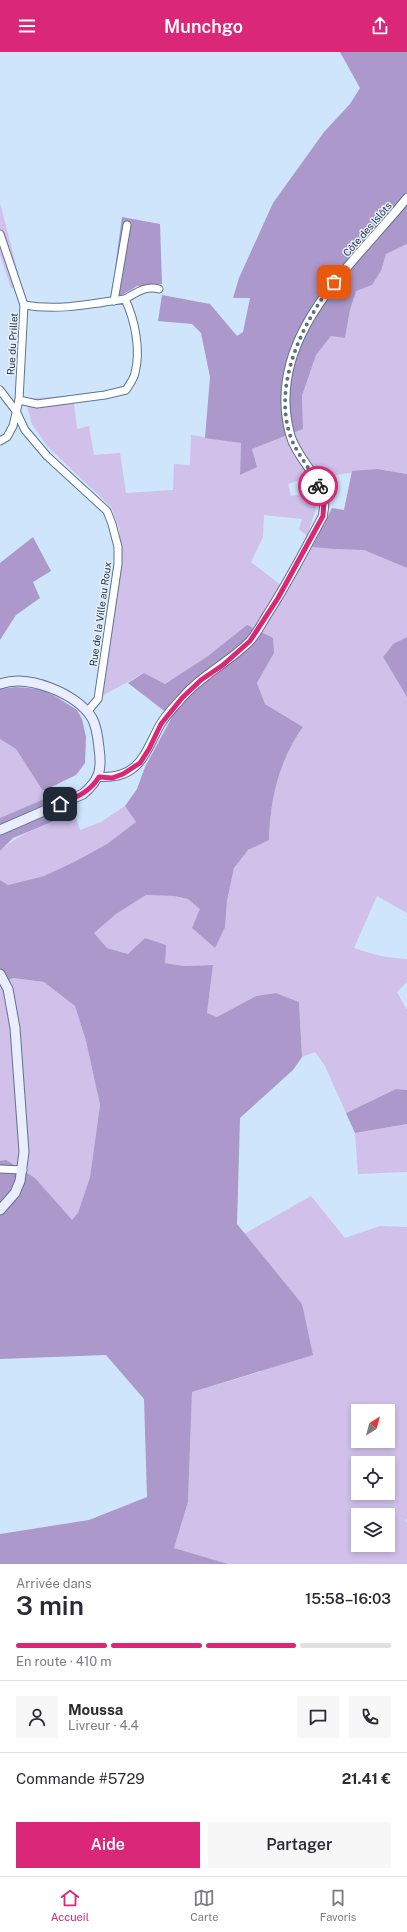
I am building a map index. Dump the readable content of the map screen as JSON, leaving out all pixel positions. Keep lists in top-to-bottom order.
{
  "streets": {
    "street": ["Côte des Islôts", "Rue du Prillet", "Rue de la Ville au Roux"]
  },
  "crossings": [
    ["Rue du Prillet", "Rue de la Ville au Roux"]
  ],
  "north": "top right",
  "page": {
    "header": "Munchgo",
    "heading": ["3 min", "Arrivée dans", "15:58–16:03"],
    "panel": [
      "Moussa",
      "Livreur · 4.4",
      "Commande #5729",
      "21.41 €"
    ],
    "bar": "En route · 410 m",
    "buttons": ["Aide", "Partager"],
    "tabs": ["Accueil", "Carte", "Favoris"]
  }
}
